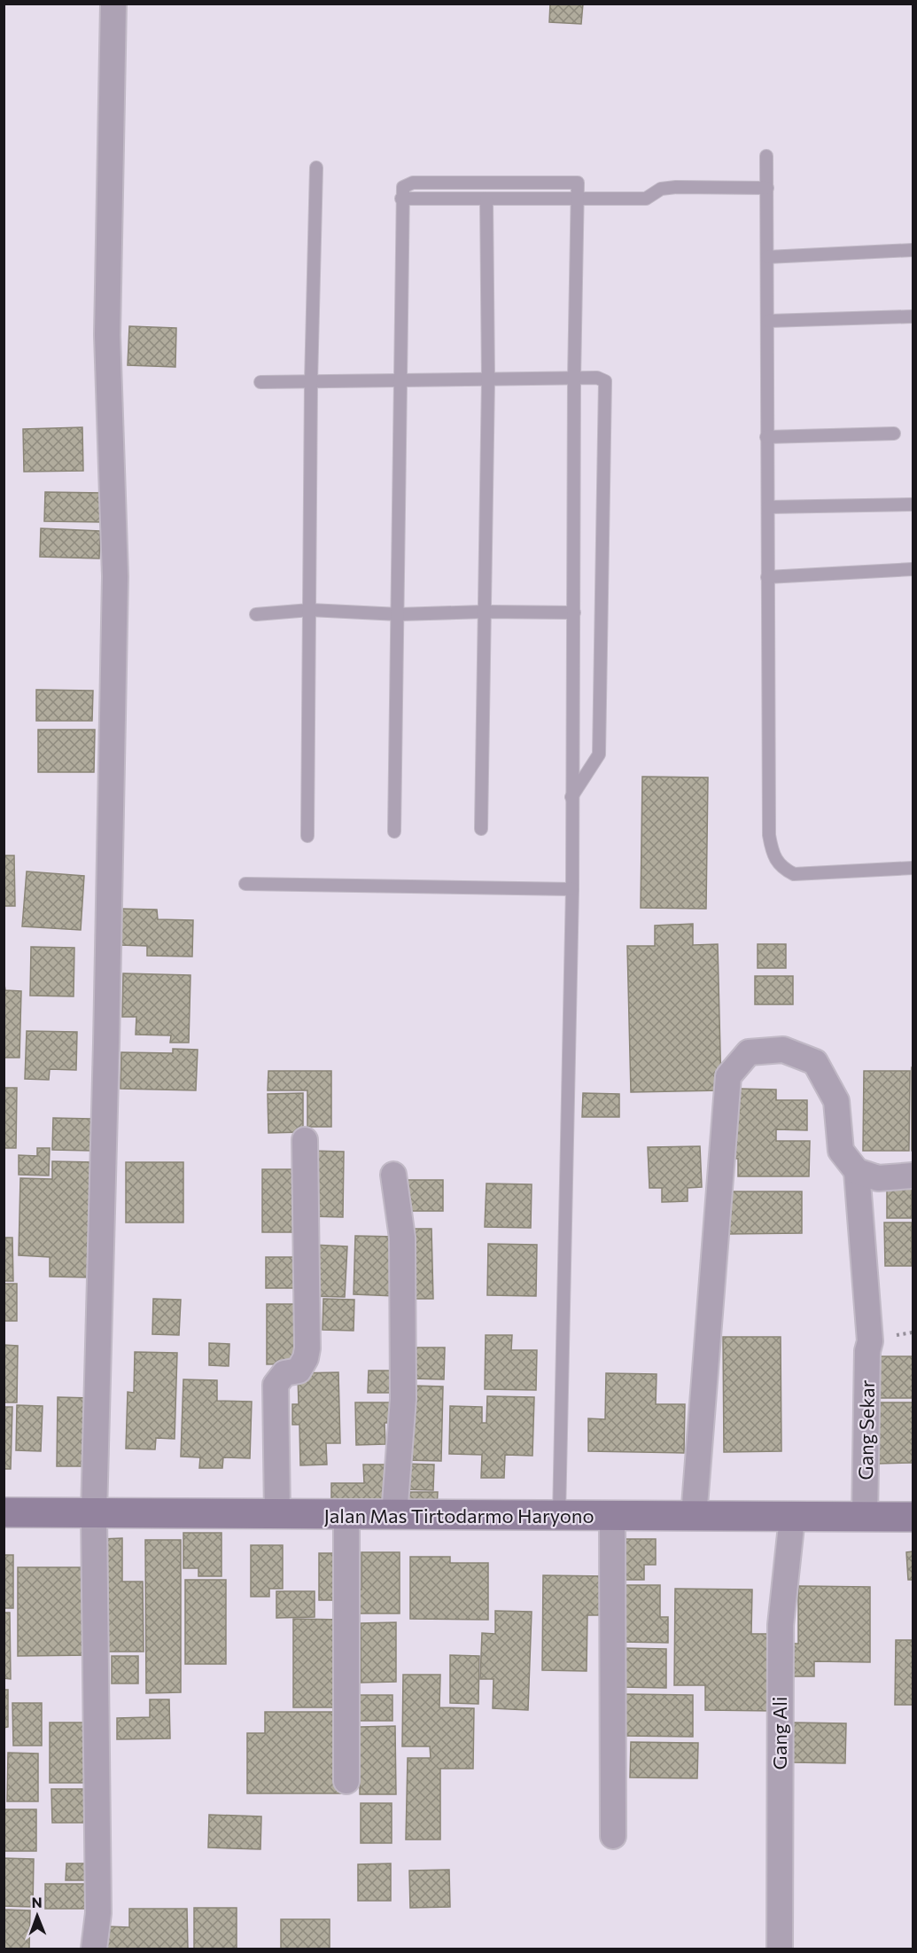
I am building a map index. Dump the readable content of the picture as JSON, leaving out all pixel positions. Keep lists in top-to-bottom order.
{
  "streets": {
    "street": ["Gang Sekar", "Jalan Mas Tirtodarmo Haryono", "Gang Ali"]
  },
  "crossings": [
    ["Gang Sekar", "Jalan Mas Tirtodarmo Haryono"],
    ["Jalan Mas Tirtodarmo Haryono", "Gang Ali"]
  ],
  "north": "top"
}
